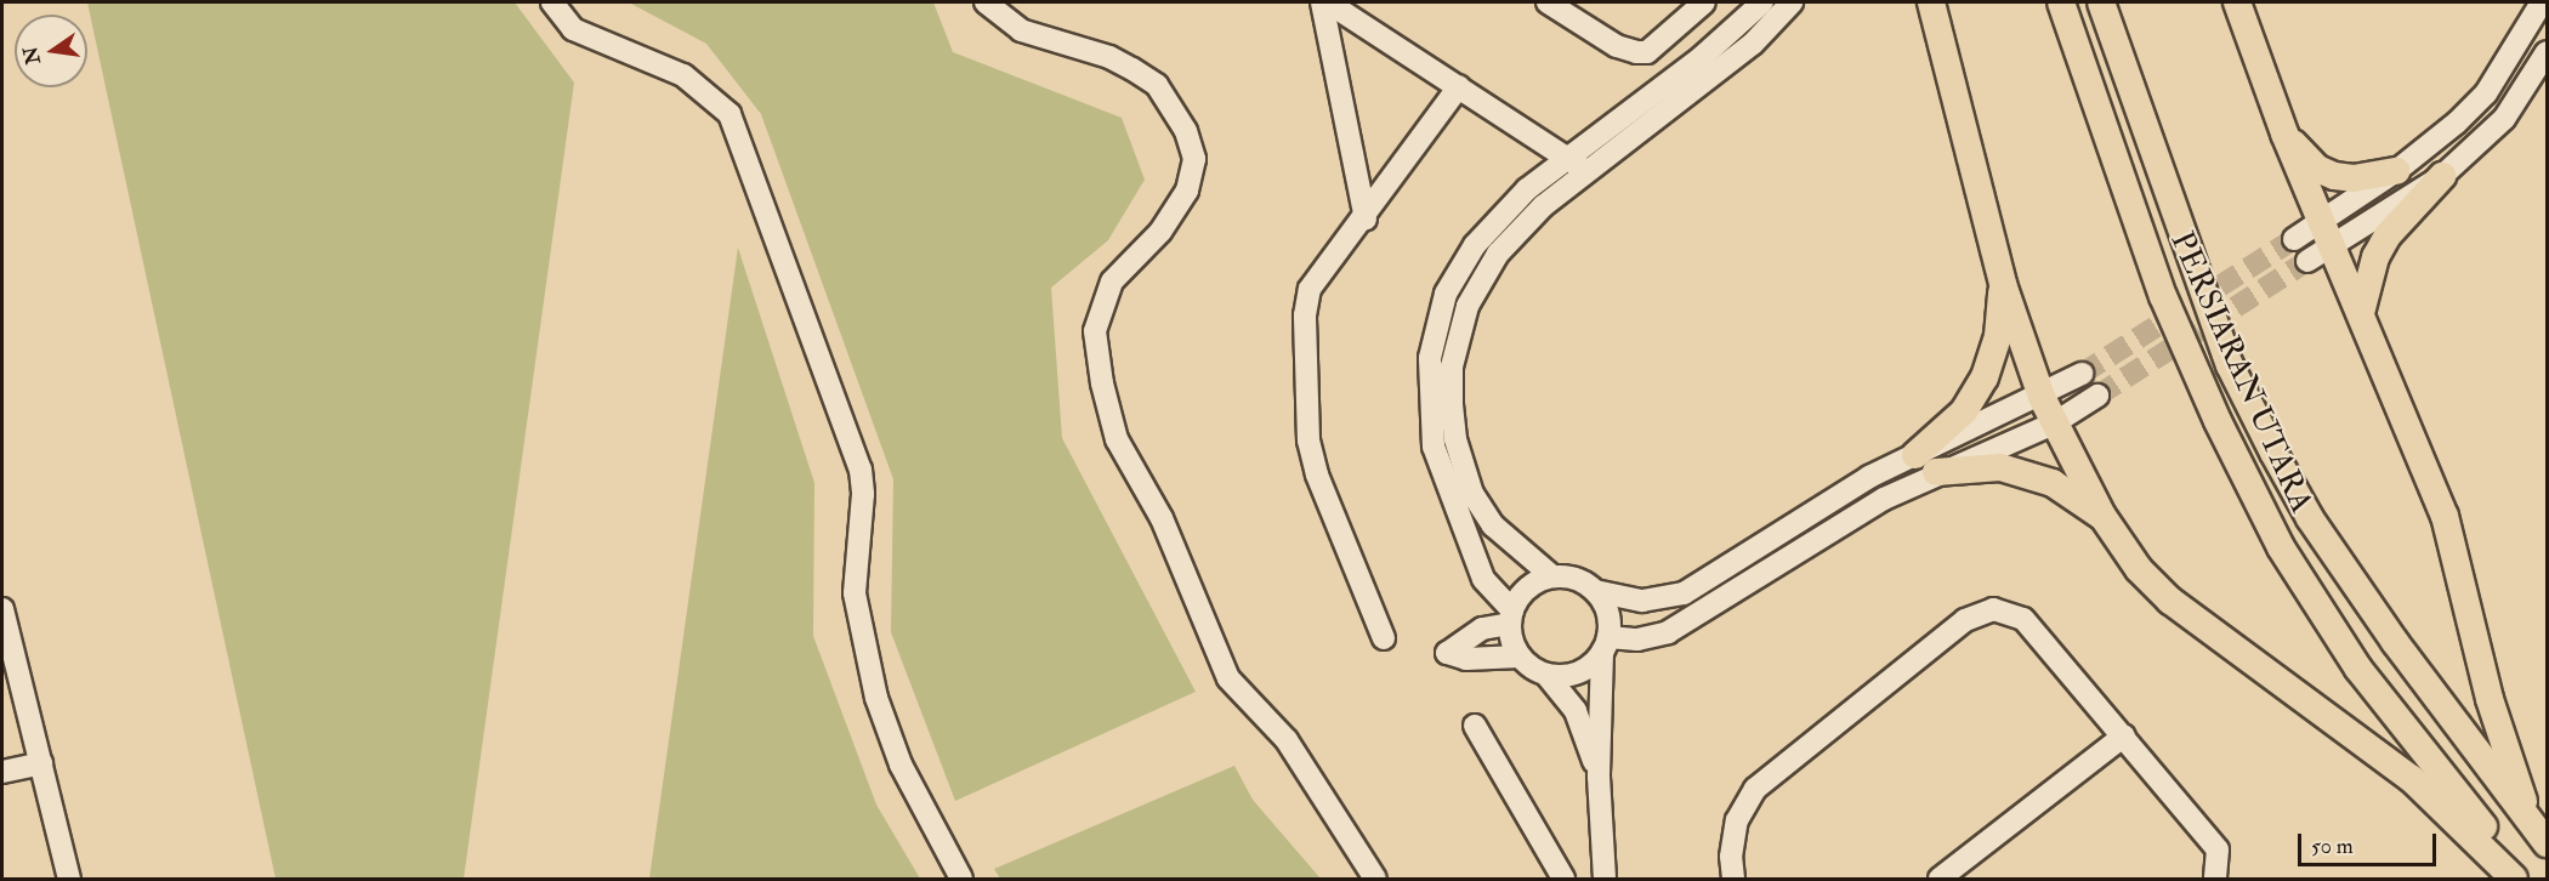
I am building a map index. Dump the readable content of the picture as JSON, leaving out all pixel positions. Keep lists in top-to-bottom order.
{
  "streets": {
    "main road": ["PERSIARAN UTARA"]
  },
  "scale_bar": "50 m",
  "north": "left"
}
